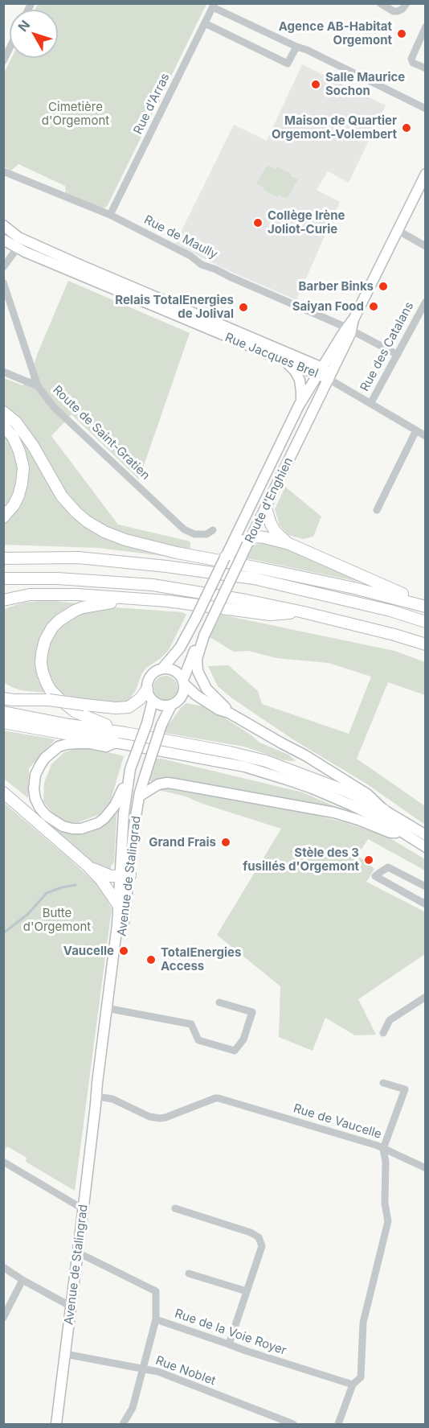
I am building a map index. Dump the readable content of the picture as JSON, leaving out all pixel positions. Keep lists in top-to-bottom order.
{
  "streets": {
    "main road": ["Rue Jacques Brel", "Route d'Enghien", "Avenue de Stalingrad"],
    "street": [
      "Rue d'Arras",
      "Rue de Maully",
      "Rue des Catalans",
      "Route de Saint-Gratien",
      "Rue de Vaucelle",
      "Rue de la Voie Royer",
      "Rue Noblet"
    ]
  },
  "crossings": [
    ["Rue d'Arras", "Rue de Maully"],
    ["Rue de Maully", "Rue des Catalans"],
    ["Rue de Maully", "Route d'Enghien"],
    ["Rue Jacques Brel", "Route d'Enghien"],
    ["Route d'Enghien", "Avenue de Stalingrad"],
    ["Avenue de Stalingrad", "Rue de Vaucelle"],
    ["Avenue de Stalingrad", "Rue de la Voie Royer"],
    ["Avenue de Stalingrad", "Rue Noblet"],
    ["Rue de Vaucelle", "Rue de la Voie Royer"]
  ],
  "parks": ["Cimetière d'Orgemont", "Butte d'Orgemont"],
  "places": [
    "Agence AB-Habitat Orgemont",
    "Salle Maurice Sochon",
    "Maison de Quartier Orgemont-Volembert",
    "Collège Irène Joliot-Curie",
    "Barber Binks",
    "Saiyan Food",
    "Relais TotalEnergies de Jolival",
    "Grand Frais",
    "Stèle des 3 fusillés d'Orgemont",
    "Vaucelle",
    "TotalEnergies Access"
  ],
  "north": "top left"
}
